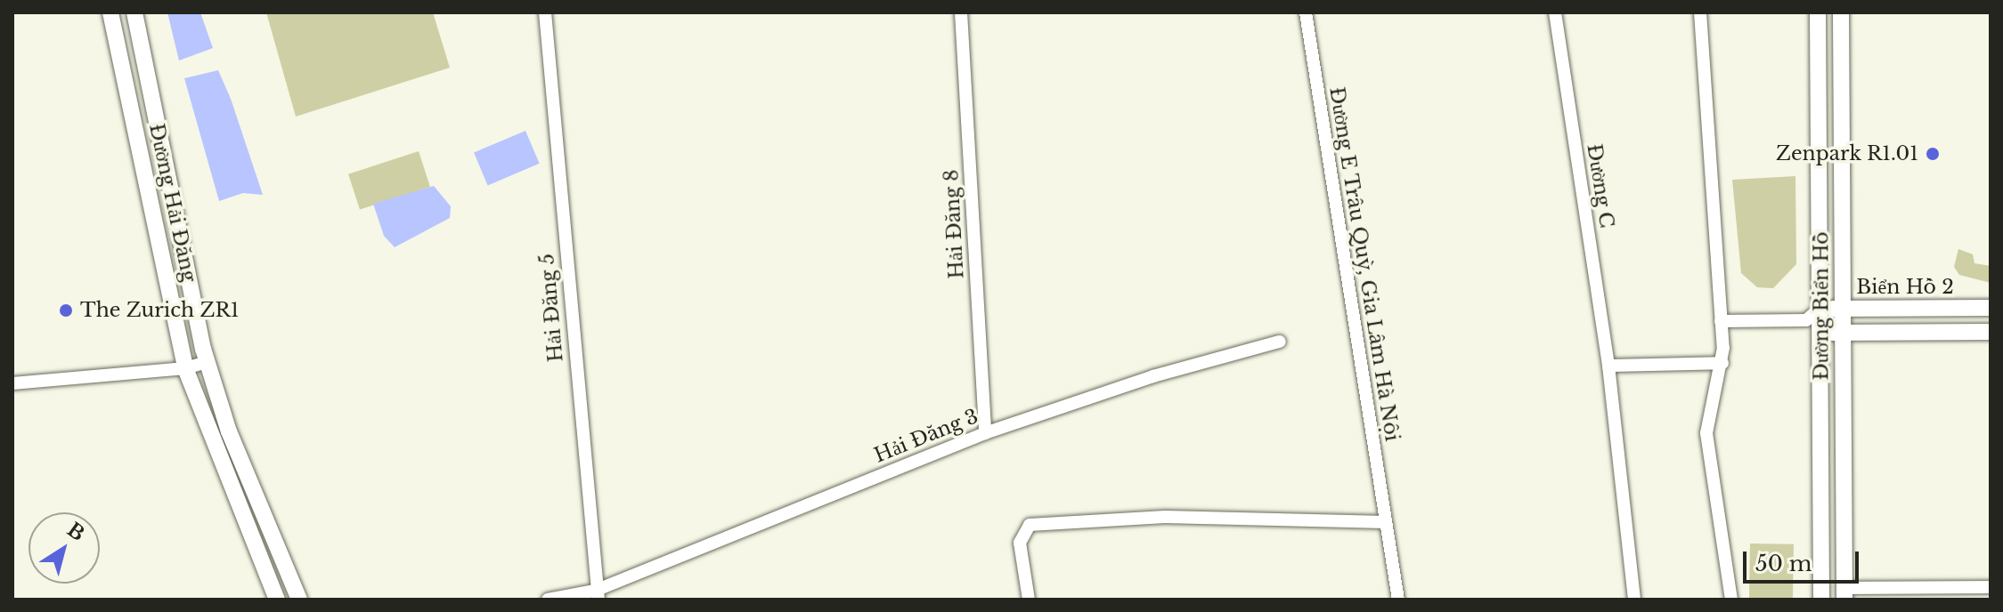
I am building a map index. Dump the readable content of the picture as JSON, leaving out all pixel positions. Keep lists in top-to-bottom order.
{
  "streets": {
    "street": [
      "Đường C",
      "Đường Hải Đăng",
      "Hải Đăng 8",
      "Đường E Trâu Quỳ, Gia Lâm Hà Nội",
      "Biển Hồ 2",
      "Đường Biển Hồ",
      "Hải Đăng 5",
      "Hải Đăng 3"
    ]
  },
  "crossings": [
    ["Hải Đăng 8", "Hải Đăng 3"],
    ["Biển Hồ 2", "Đường Biển Hồ"],
    ["Hải Đăng 5", "Hải Đăng 3"]
  ],
  "places": ["Zenpark R1.01", "The Zurich ZR1"],
  "scale_bar": "50 m",
  "north": "top right"
}
